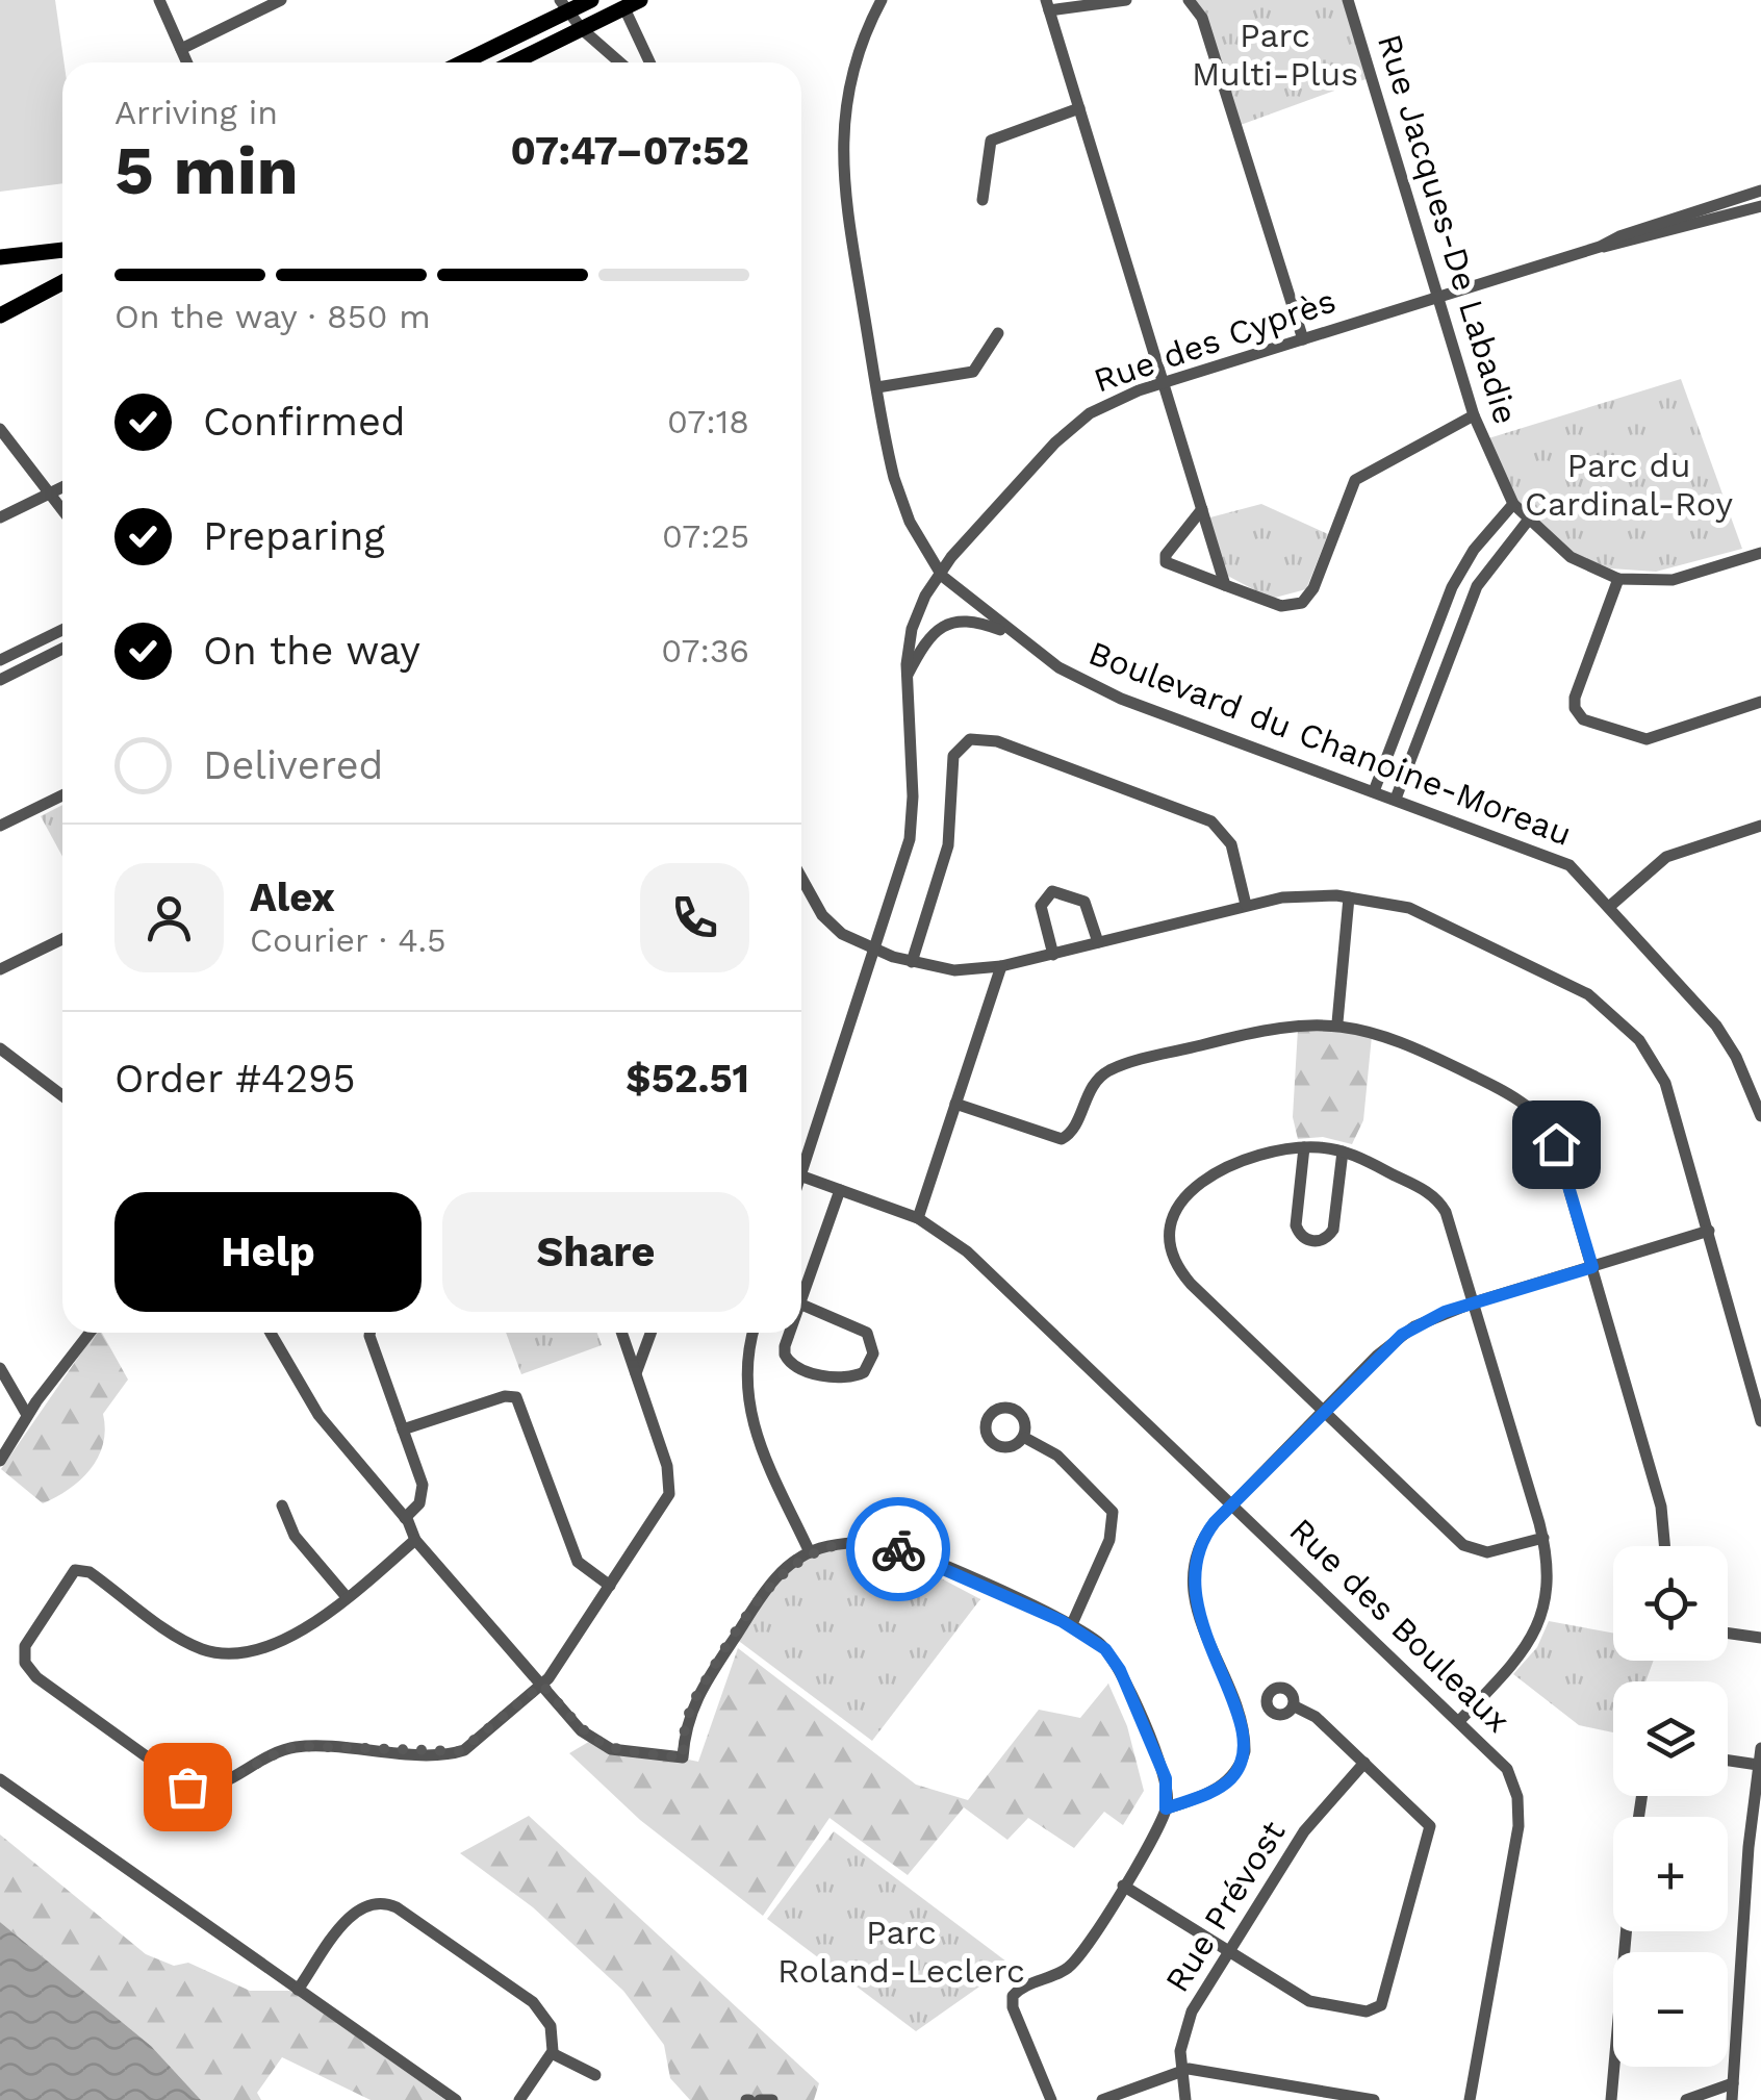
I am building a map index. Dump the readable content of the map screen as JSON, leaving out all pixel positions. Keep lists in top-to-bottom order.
{
  "streets": {
    "street": [
      "Rue Jacques-De Labadie",
      "Rue des Cyprès",
      "Boulevard du Chanoine-Moreau",
      "Rue des Bouleaux",
      "Rue Prévost"
    ]
  },
  "crossings": [
    ["Rue Jacques-De Labadie", "Rue des Cyprès"]
  ],
  "parks": ["Parc Multi-Plus", "Parc du Cardinal-Roy", "Parc Roland-Leclerc"],
  "page": {
    "heading": ["5 min", "Arriving in", "07:47–07:52"],
    "panel": [
      "Alex",
      "Courier · 4.5",
      "Order #4295",
      "$52.51"
    ],
    "bar": "On the way · 850 m",
    "list": [
      ["Confirmed", "07:18"],
      ["Preparing", "07:25"],
      ["On the way", "07:36"],
      "Delivered"
    ],
    "buttons": ["Help", "Share"],
    "map_buttons": ["+", "−"]
  }
}
